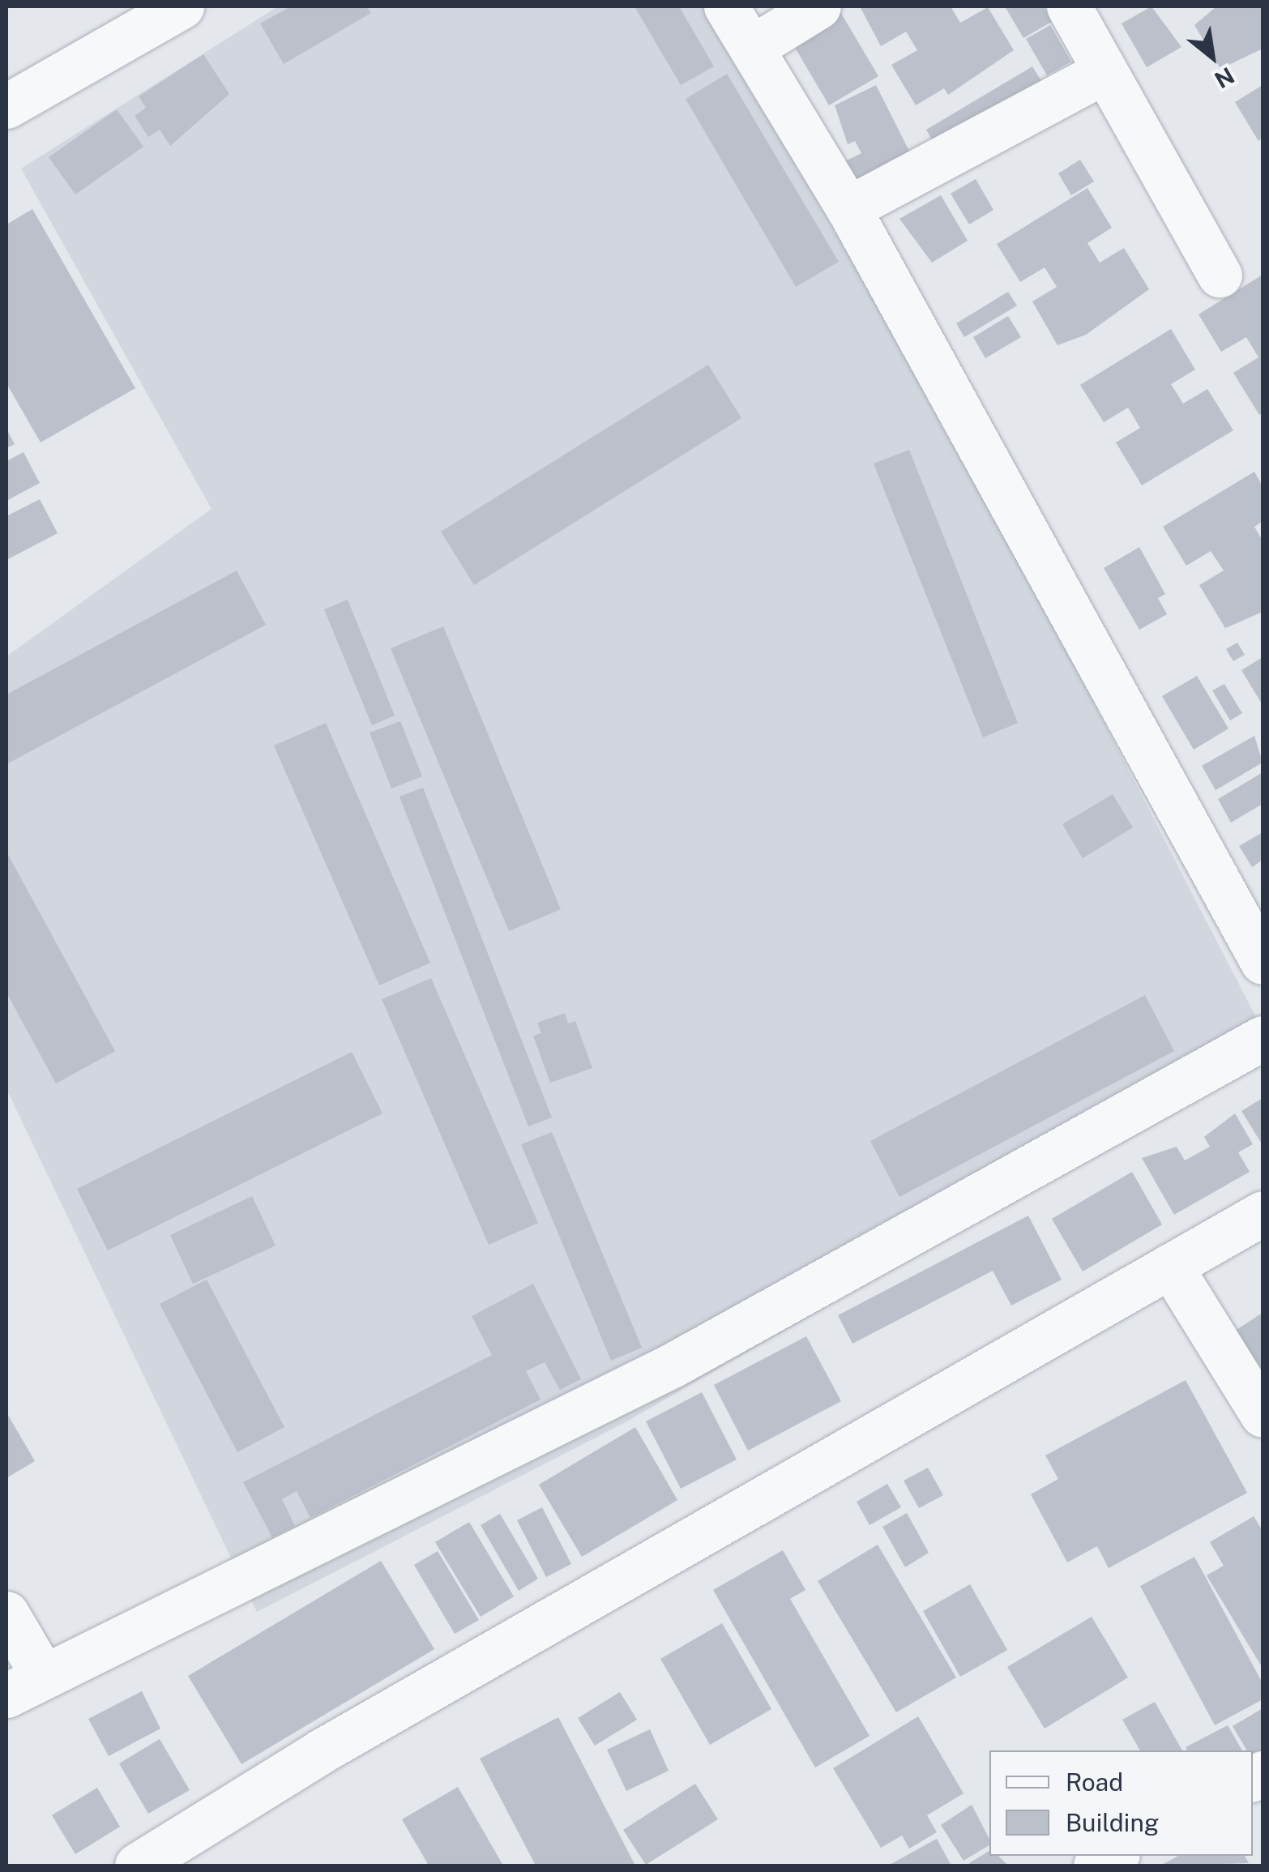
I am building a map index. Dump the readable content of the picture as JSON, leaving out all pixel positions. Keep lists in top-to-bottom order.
{
  "legend": ["Road", "Building"],
  "north": "bottom right"
}
